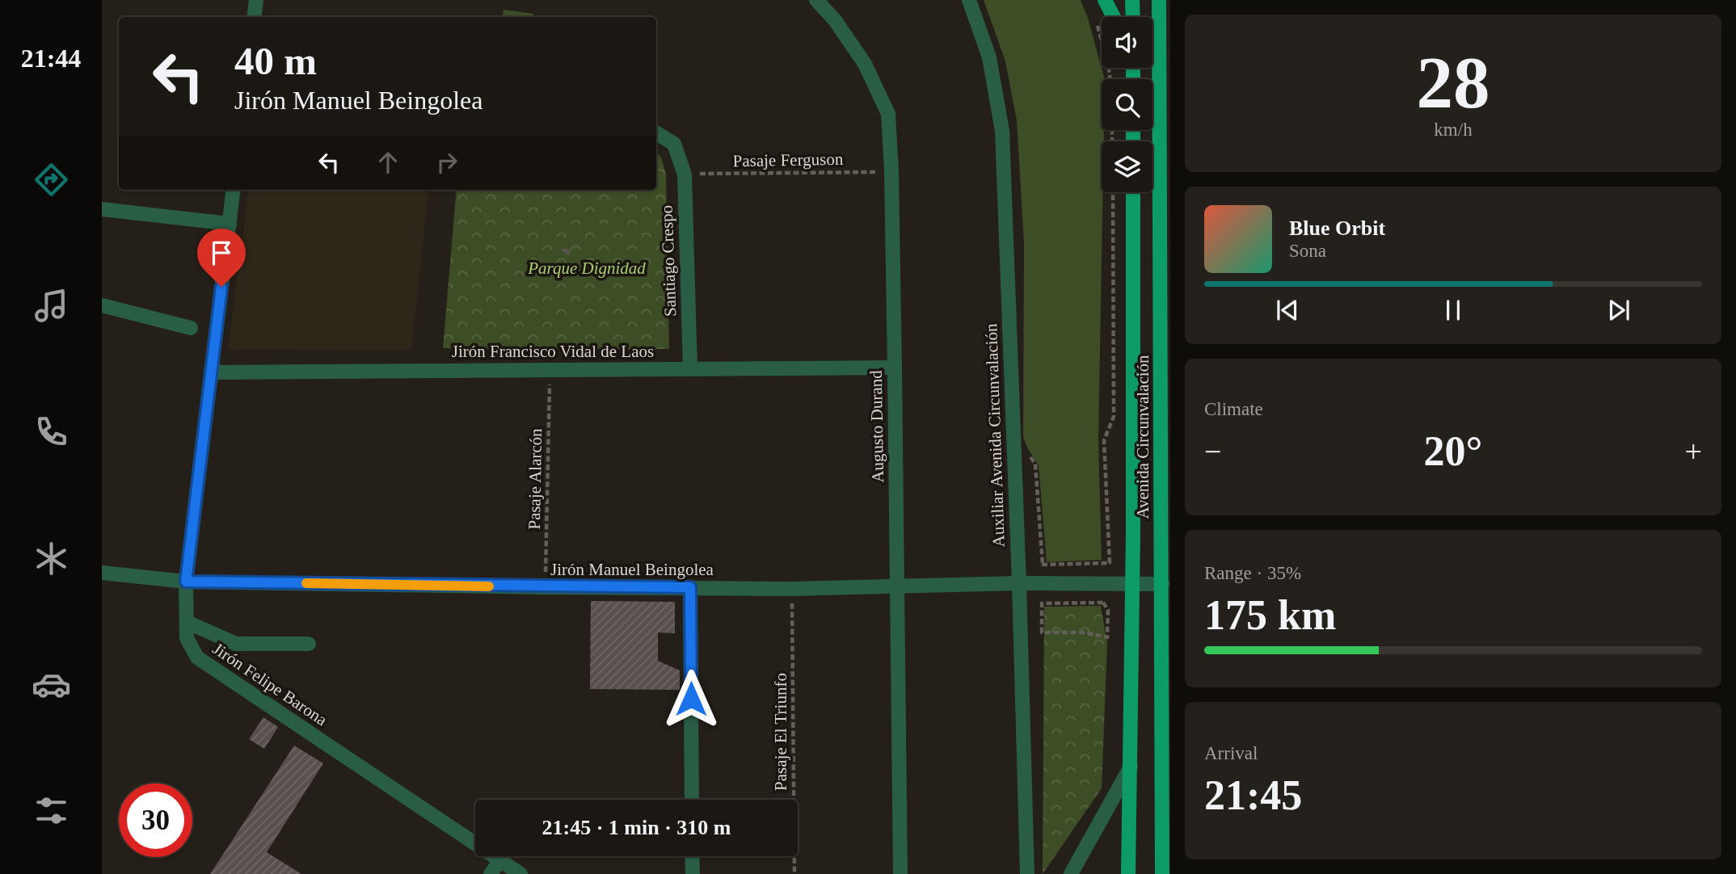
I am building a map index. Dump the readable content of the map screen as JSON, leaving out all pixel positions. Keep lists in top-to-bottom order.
{
  "streets": {
    "main road": ["Avenida Circunvalación"],
    "street": [
      "Santiago Crespo",
      "Jirón Francisco Vidal de Laos",
      "Augusto Durand",
      "Auxiliar Avenida Circunvalación",
      "Jirón Manuel Beingolea",
      "Jirón Felipe Barona"
    ],
    "path": ["Pasaje Ferguson", "Pasaje Alarcón", "Pasaje El Triunfo"]
  },
  "crossings": [
    ["Pasaje Ferguson", "Santiago Crespo"],
    ["Pasaje Ferguson", "Augusto Durand"],
    ["Santiago Crespo", "Jirón Francisco Vidal de Laos"],
    ["Jirón Francisco Vidal de Laos", "Augusto Durand"],
    ["Jirón Francisco Vidal de Laos", "Pasaje Alarcón"],
    ["Jirón Francisco Vidal de Laos", "Jirón Felipe Barona"],
    ["Augusto Durand", "Jirón Manuel Beingolea"],
    ["Auxiliar Avenida Circunvalación", "Jirón Manuel Beingolea"],
    ["Avenida Circunvalación", "Jirón Manuel Beingolea"],
    ["Pasaje Alarcón", "Jirón Manuel Beingolea"],
    ["Jirón Manuel Beingolea", "Jirón Felipe Barona"],
    ["Jirón Manuel Beingolea", "Pasaje El Triunfo"]
  ],
  "parks": ["Parque Dignidad"],
  "page": {
    "tabs": "21:44",
    "tile": [
      ["28", "km/h"],
      "Climate",
      ["Range · 35%", "175 km"],
      ["Arrival", "21:45"]
    ],
    "turn": ["40 m", "Jirón Manuel Beingolea"],
    "song": ["Blue Orbit", "Sona"],
    "heat": ["−", "20°", "+"],
    "limit": "30",
    "trip": "21:45 · 1 min · 310 m"
  }
}
